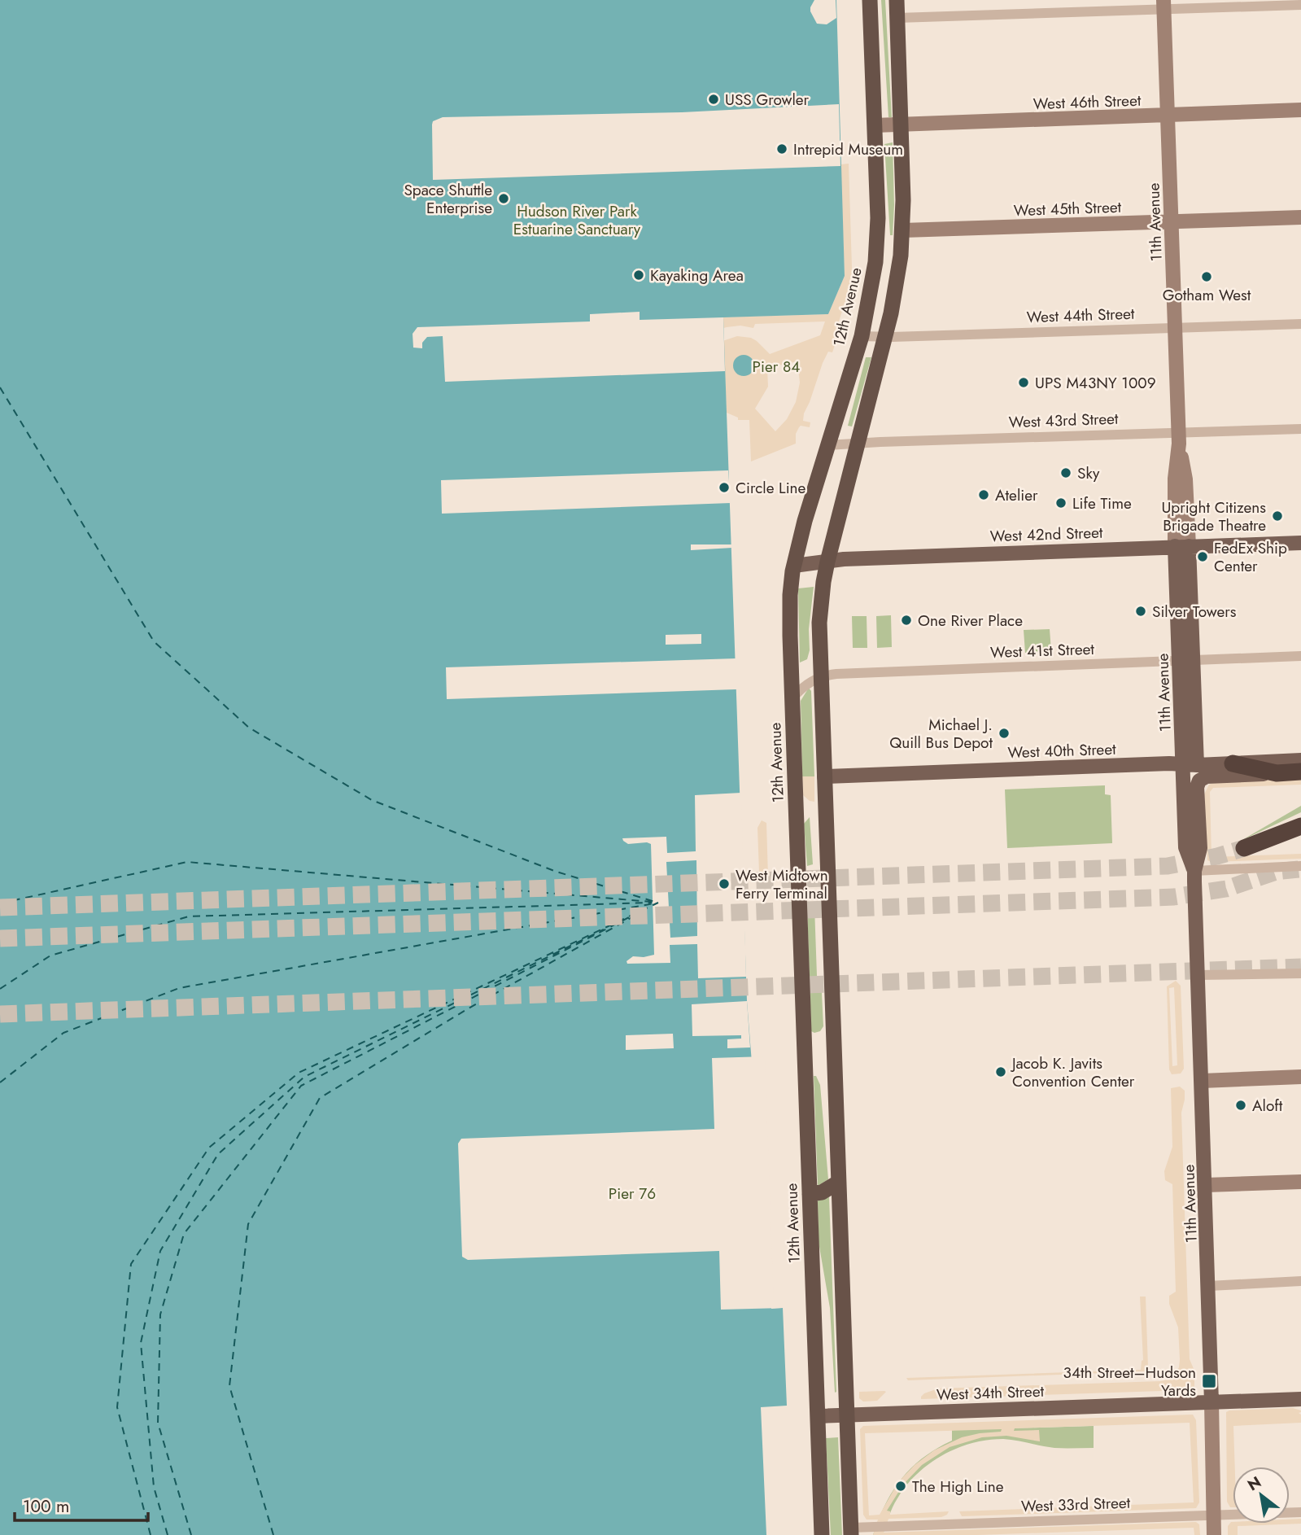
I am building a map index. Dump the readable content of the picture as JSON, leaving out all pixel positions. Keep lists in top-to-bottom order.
{
  "streets": {
    "highway": ["12th Avenue"],
    "main road": [
      "West 46th Street",
      "West 45th Street",
      "11th Avenue",
      "West 42nd Street",
      "West 40th Street",
      "West 34th Street"
    ],
    "street": [
      "West 44th Street",
      "West 43rd Street",
      "West 41st Street",
      "West 33rd Street"
    ]
  },
  "crossings": [
    ["West 46th Street", "11th Avenue"],
    ["West 46th Street", "12th Avenue"],
    ["West 45th Street", "11th Avenue"],
    ["11th Avenue", "West 44th Street"],
    ["11th Avenue", "West 43rd Street"],
    ["11th Avenue", "West 42nd Street"],
    ["11th Avenue", "West 41st Street"],
    ["11th Avenue", "West 40th Street"],
    ["11th Avenue", "West 34th Street"],
    ["11th Avenue", "West 33rd Street"],
    ["12th Avenue", "West 44th Street"],
    ["12th Avenue", "West 43rd Street"],
    ["12th Avenue", "West 42nd Street"],
    ["12th Avenue", "West 41st Street"],
    ["12th Avenue", "West 34th Street"]
  ],
  "parks": ["Hudson River Park Estuarine Sanctuary", "Pier 84", "Pier 76"],
  "places": {
    "other": [
      "USS Growler",
      "Intrepid Museum",
      "Space Shuttle Enterprise",
      "Kayaking Area",
      "Gotham West",
      "UPS M43NY 1009",
      "Sky",
      "Circle Line",
      "Atelier",
      "Life Time",
      "Upright Citizens Brigade Theatre",
      "FedEx Ship Center",
      "Silver Towers",
      "One River Place",
      "Michael J. Quill Bus Depot",
      "West Midtown Ferry Terminal",
      "Jacob K. Javits Convention Center",
      "Aloft",
      "The High Line"
    ],
    "transit": ["34th Street–Hudson Yards"]
  },
  "scale_bar": "100 m",
  "north": "top left"
}
